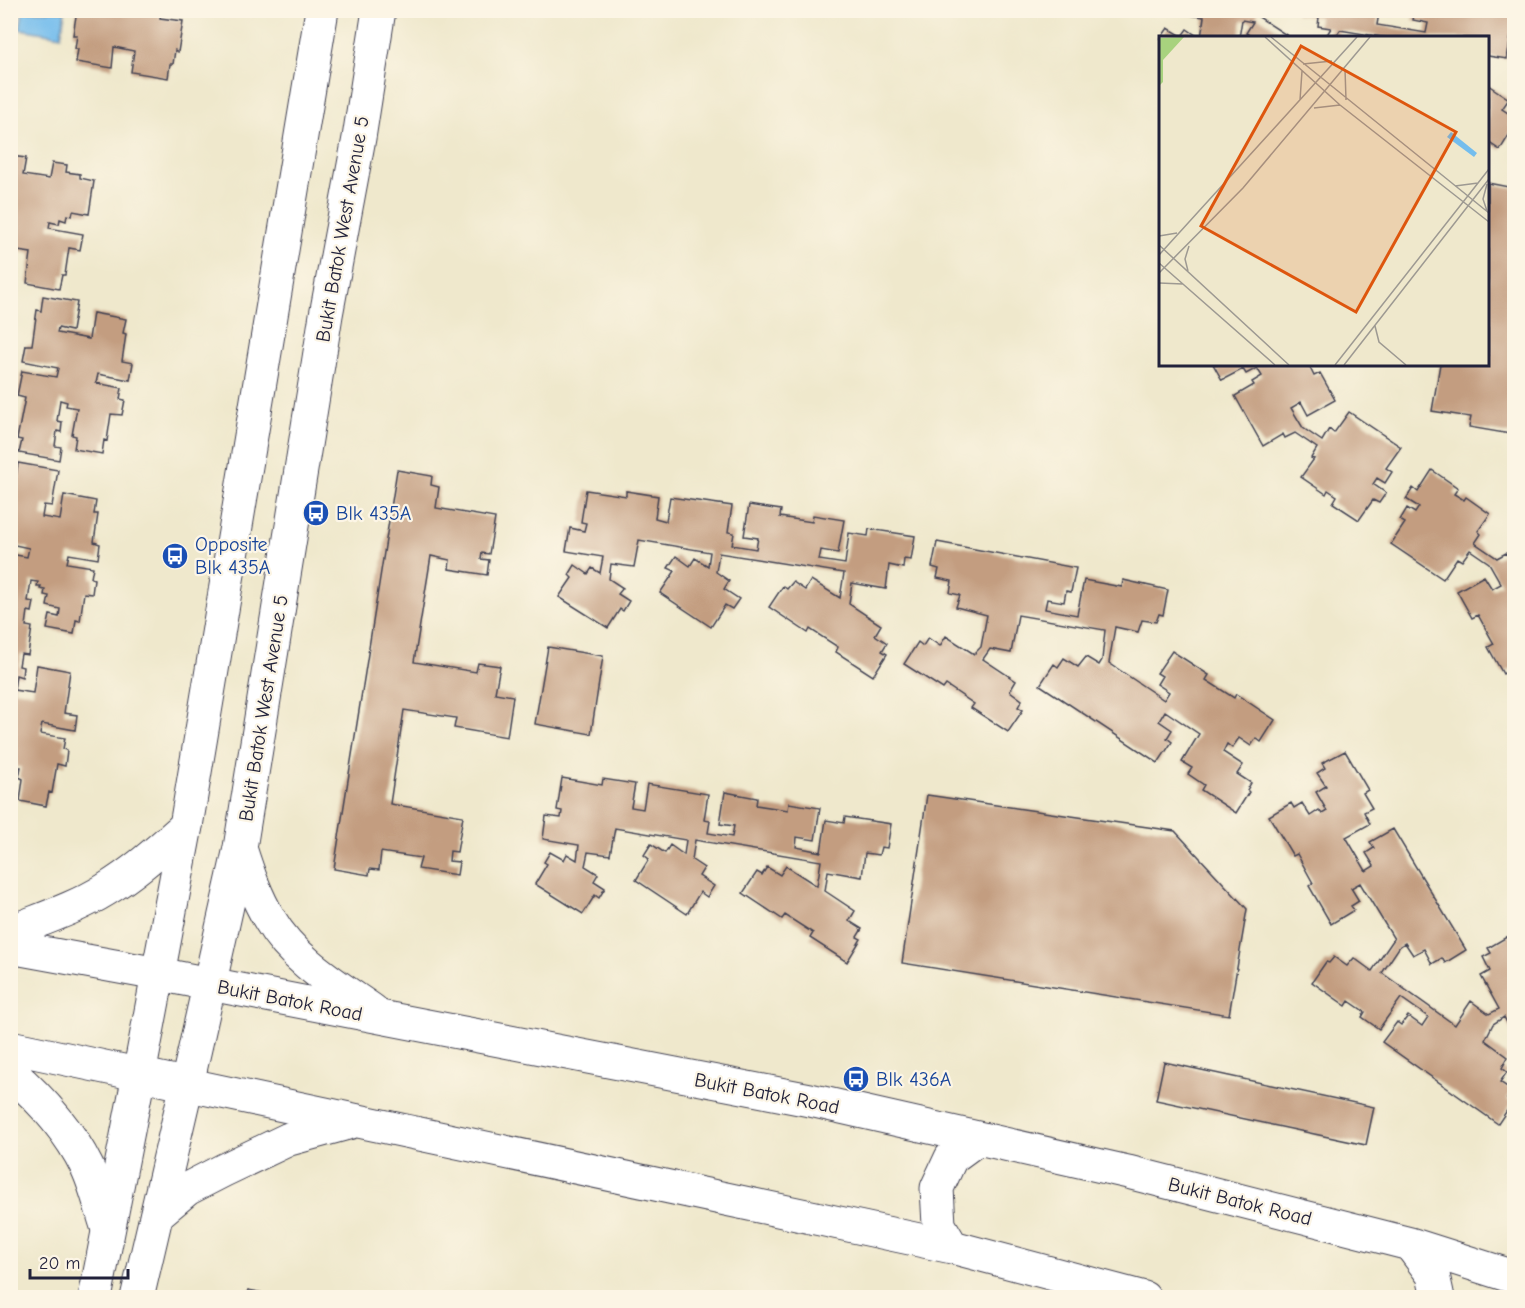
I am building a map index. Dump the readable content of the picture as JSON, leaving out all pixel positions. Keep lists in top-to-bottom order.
{
  "streets": {
    "main road": ["Bukit Batok West Avenue 5", "Bukit Batok Road"]
  },
  "crossings": [
    ["Bukit Batok West Avenue 5", "Bukit Batok Road"]
  ],
  "places": {
    "bus stop": ["Blk 435A", "Opposite Blk 435A", "Blk 436A"]
  },
  "scale_bar": "20 m"
}
